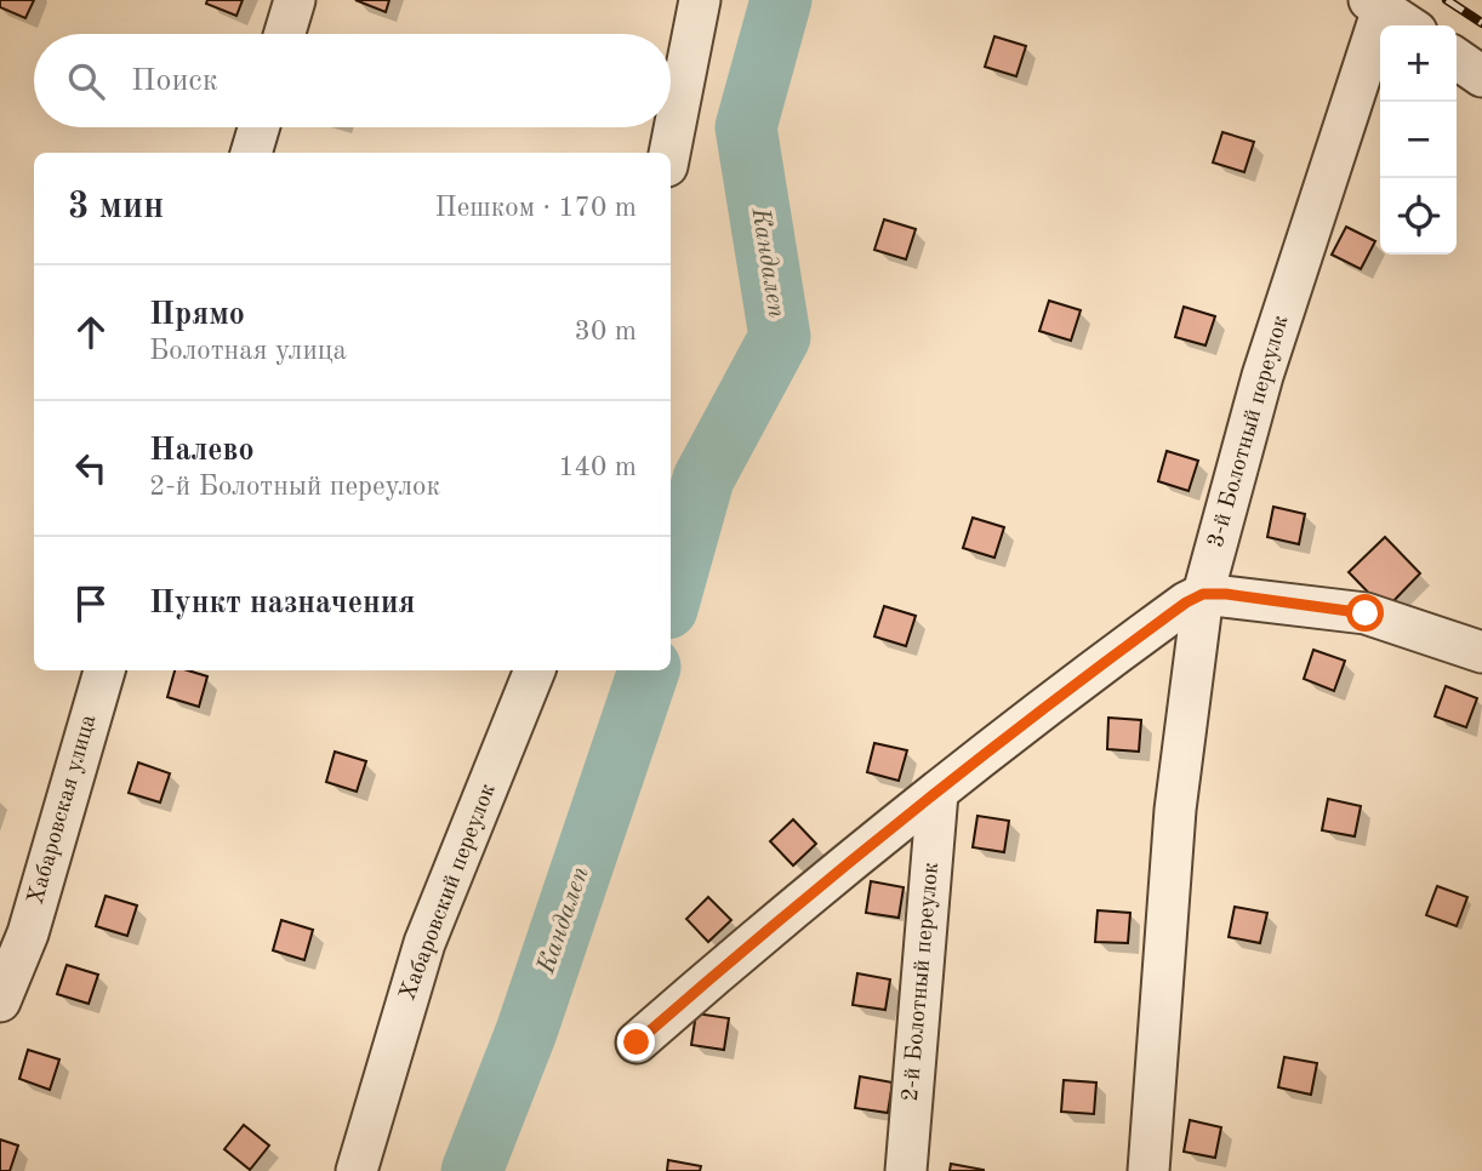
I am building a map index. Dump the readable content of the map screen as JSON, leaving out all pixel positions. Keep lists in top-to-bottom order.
{
  "streets": {
    "street": [
      "3-й Болотный переулок",
      "Хабаровская улица",
      "Хабаровский переулок",
      "2-й Болотный переулок"
    ]
  },
  "water": ["Кандалеп"],
  "page": {
    "map_buttons": ["+", "−"],
    "search": "Поиск",
    "heading": ["3 мин", "Пешком · 170 m"],
    "list": [
      ["Прямо", "Болотная улица", "30 m"],
      ["Налево", "2-й Болотный переулок", "140 m"],
      "Пункт назначения"
    ]
  }
}
